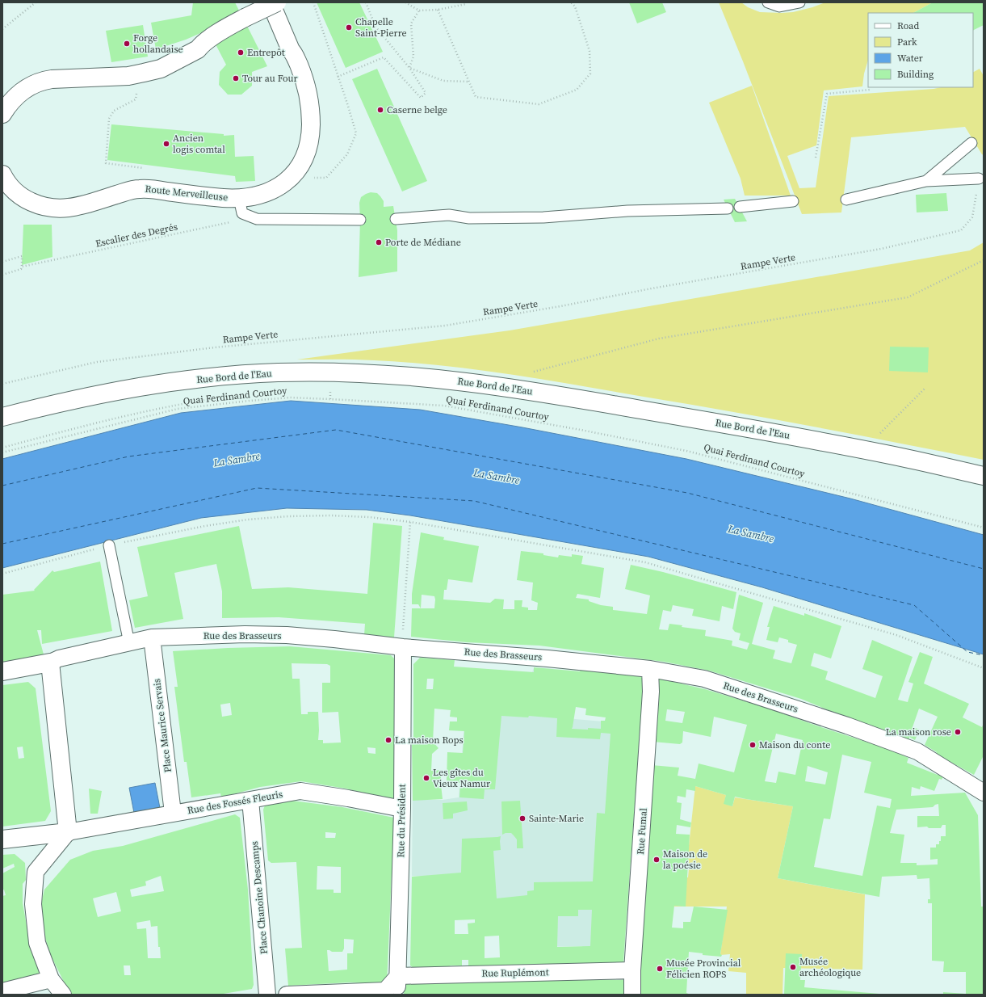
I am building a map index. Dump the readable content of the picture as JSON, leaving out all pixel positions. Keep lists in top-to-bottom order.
{
  "streets": {
    "main road": ["Route Merveilleuse", "Rue Bord de l'Eau", "Rue des Brasseurs"],
    "street": [
      "Place Maurice Servais",
      "Rue des Fossés Fleuris",
      "Rue du Président",
      "Rue Fumal",
      "Place Chanoine Descamps",
      "Rue Ruplémont"
    ],
    "path": ["Escalier des Degrés", "Rampe Verte", "Quai Ferdinand Courtoy"]
  },
  "crossings": [
    ["Route Merveilleuse", "Escalier des Degrés"],
    ["Rue des Brasseurs", "Place Maurice Servais"],
    ["Rue des Brasseurs", "Rue du Président"],
    ["Rue des Brasseurs", "Rue Fumal"],
    ["Place Maurice Servais", "Rue des Fossés Fleuris"],
    ["Rue des Fossés Fleuris", "Rue du Président"],
    ["Rue des Fossés Fleuris", "Place Chanoine Descamps"],
    ["Rue du Président", "Rue Ruplémont"],
    ["Rue Fumal", "Rue Ruplémont"]
  ],
  "water": ["La Sambre"],
  "places": [
    "Chapelle Saint-Pierre",
    "Forge hollandaise",
    "Entrepôt",
    "Tour au Four",
    "Caserne belge",
    "Ancien logis comtal",
    "Porte de Médiane",
    "La maison rose",
    "La maison Rops",
    "Maison du conte",
    "Les gîtes du Vieux Namur",
    "Sainte-Marie",
    "Maison de la poésie",
    "Musée archéologique",
    "Musée Provincial Félicien ROPS"
  ],
  "legend": [
    "Road",
    "Park",
    "Water",
    "Building"
  ]
}
